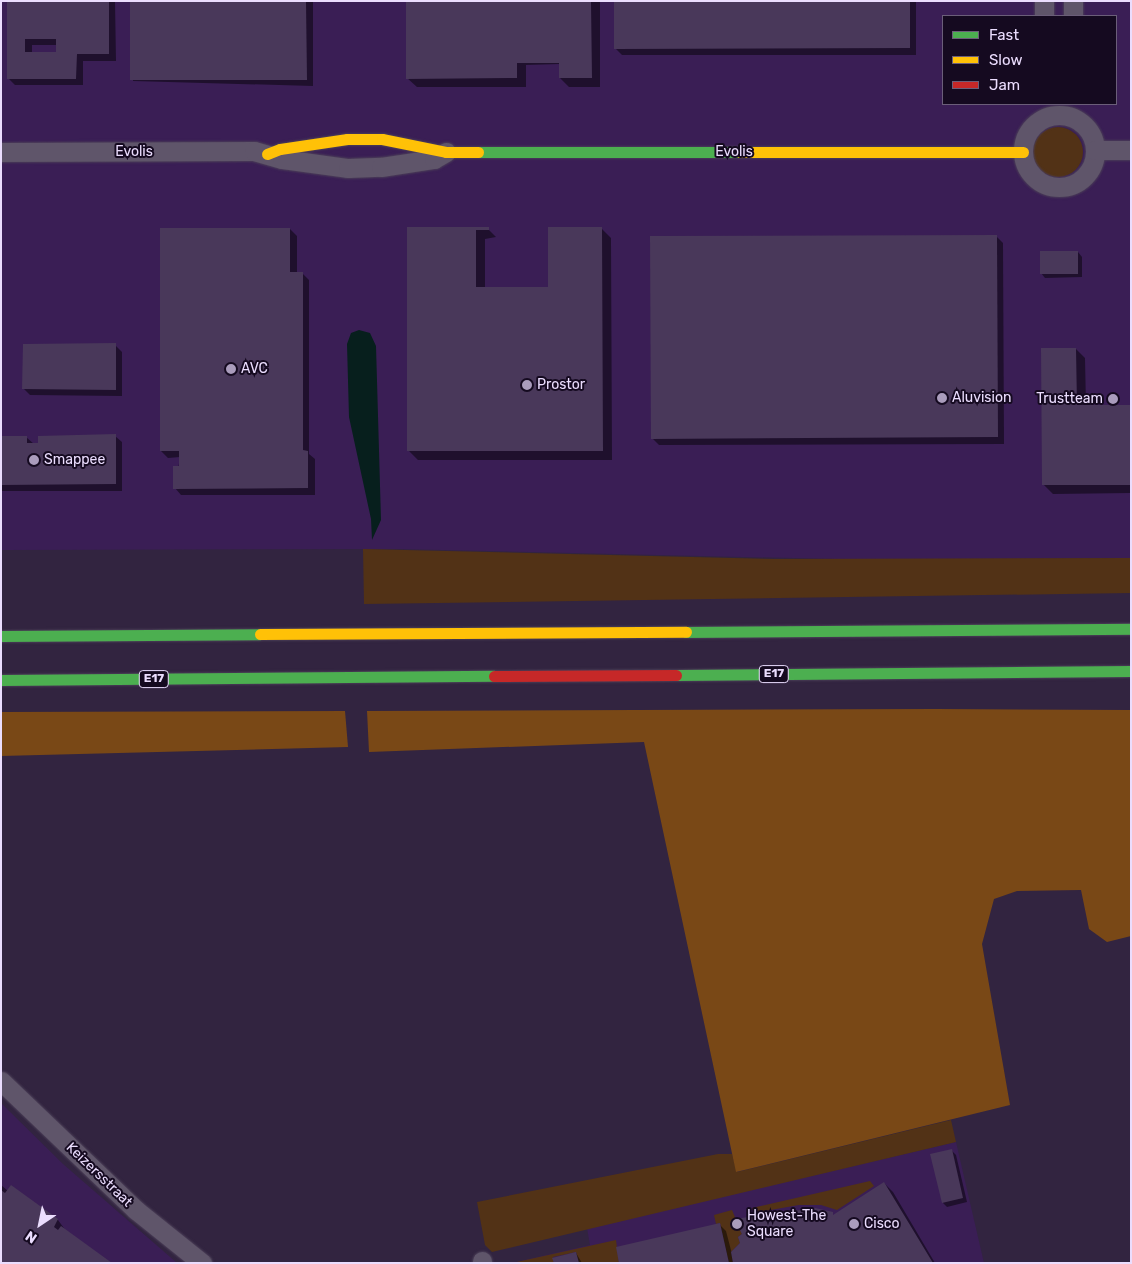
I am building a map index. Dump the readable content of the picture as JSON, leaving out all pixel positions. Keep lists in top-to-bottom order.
{
  "streets": {
    "main road": ["Evolis", "E17"],
    "street": ["Keizersstraat"]
  },
  "places": [
    "AVC",
    "Prostor",
    "Aluvision",
    "Trustteam",
    "Smappee",
    "Howest-The Square",
    "Cisco"
  ],
  "legend": ["Fast", "Slow", "Jam"],
  "north": "bottom left"
}
